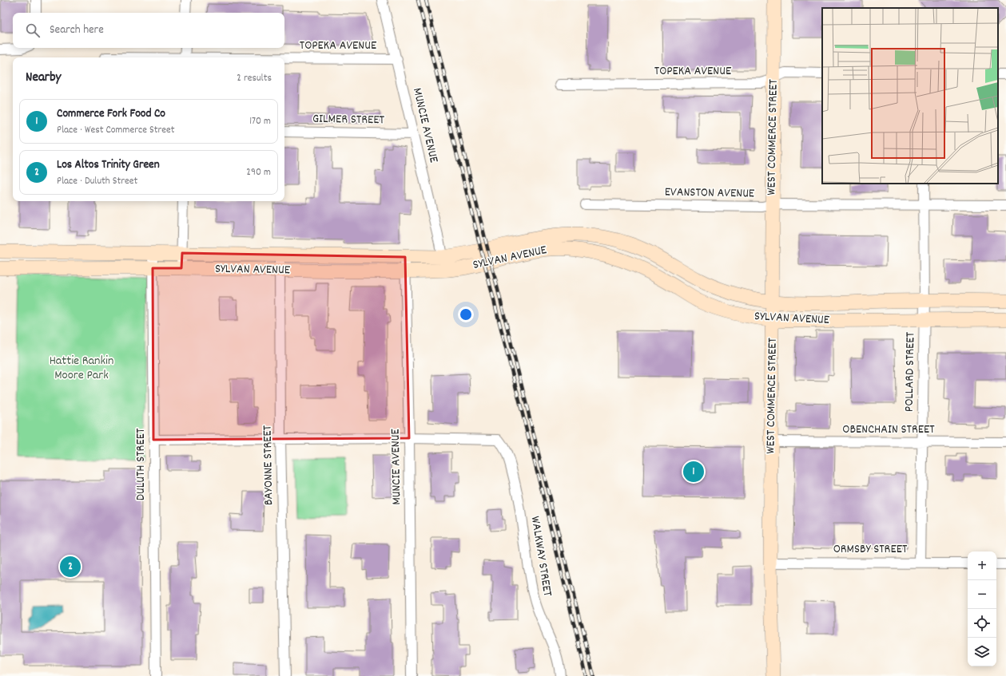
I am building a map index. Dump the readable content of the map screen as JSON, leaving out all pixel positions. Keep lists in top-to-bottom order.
{
  "streets": {
    "main road": ["WEST COMMERCE STREET", "SYLVAN AVENUE"],
    "street": [
      "TOPEKA AVENUE",
      "GILMER STREET",
      "MUNCIE AVENUE",
      "EVANSTON AVENUE",
      "POLLARD STREET",
      "OBENCHAIN STREET",
      "DULUTH STREET",
      "BAYONNE STREET",
      "ORMSBY STREET",
      "WALKWAY STREET"
    ]
  },
  "crossings": [
    ["TOPEKA AVENUE", "MUNCIE AVENUE"],
    ["TOPEKA AVENUE", "WEST COMMERCE STREET"],
    ["GILMER STREET", "MUNCIE AVENUE"],
    ["MUNCIE AVENUE", "SYLVAN AVENUE"],
    ["MUNCIE AVENUE", "WALKWAY STREET"],
    ["WEST COMMERCE STREET", "EVANSTON AVENUE"],
    ["WEST COMMERCE STREET", "SYLVAN AVENUE"],
    ["WEST COMMERCE STREET", "OBENCHAIN STREET"],
    ["WEST COMMERCE STREET", "ORMSBY STREET"],
    ["EVANSTON AVENUE", "POLLARD STREET"],
    ["SYLVAN AVENUE", "POLLARD STREET"],
    ["SYLVAN AVENUE", "DULUTH STREET"],
    ["SYLVAN AVENUE", "BAYONNE STREET"],
    ["POLLARD STREET", "OBENCHAIN STREET"],
    ["POLLARD STREET", "ORMSBY STREET"]
  ],
  "parks": ["Hattie Rankin Moore Park"],
  "page": {
    "search": "Search here",
    "heading": ["Nearby", "2 results"],
    "list": [
      {
        "mark": "1",
        "name": "Commerce Fork Food Co",
        "note": "Place · West Commerce Street",
        "value": "170 m"
      },
      {
        "mark": "2",
        "name": "Los Altos Trinity Green",
        "note": "Place · Duluth Street",
        "value": "290 m"
      }
    ],
    "pins": ["1", "2"],
    "map_buttons": ["+", "−"]
  }
}
